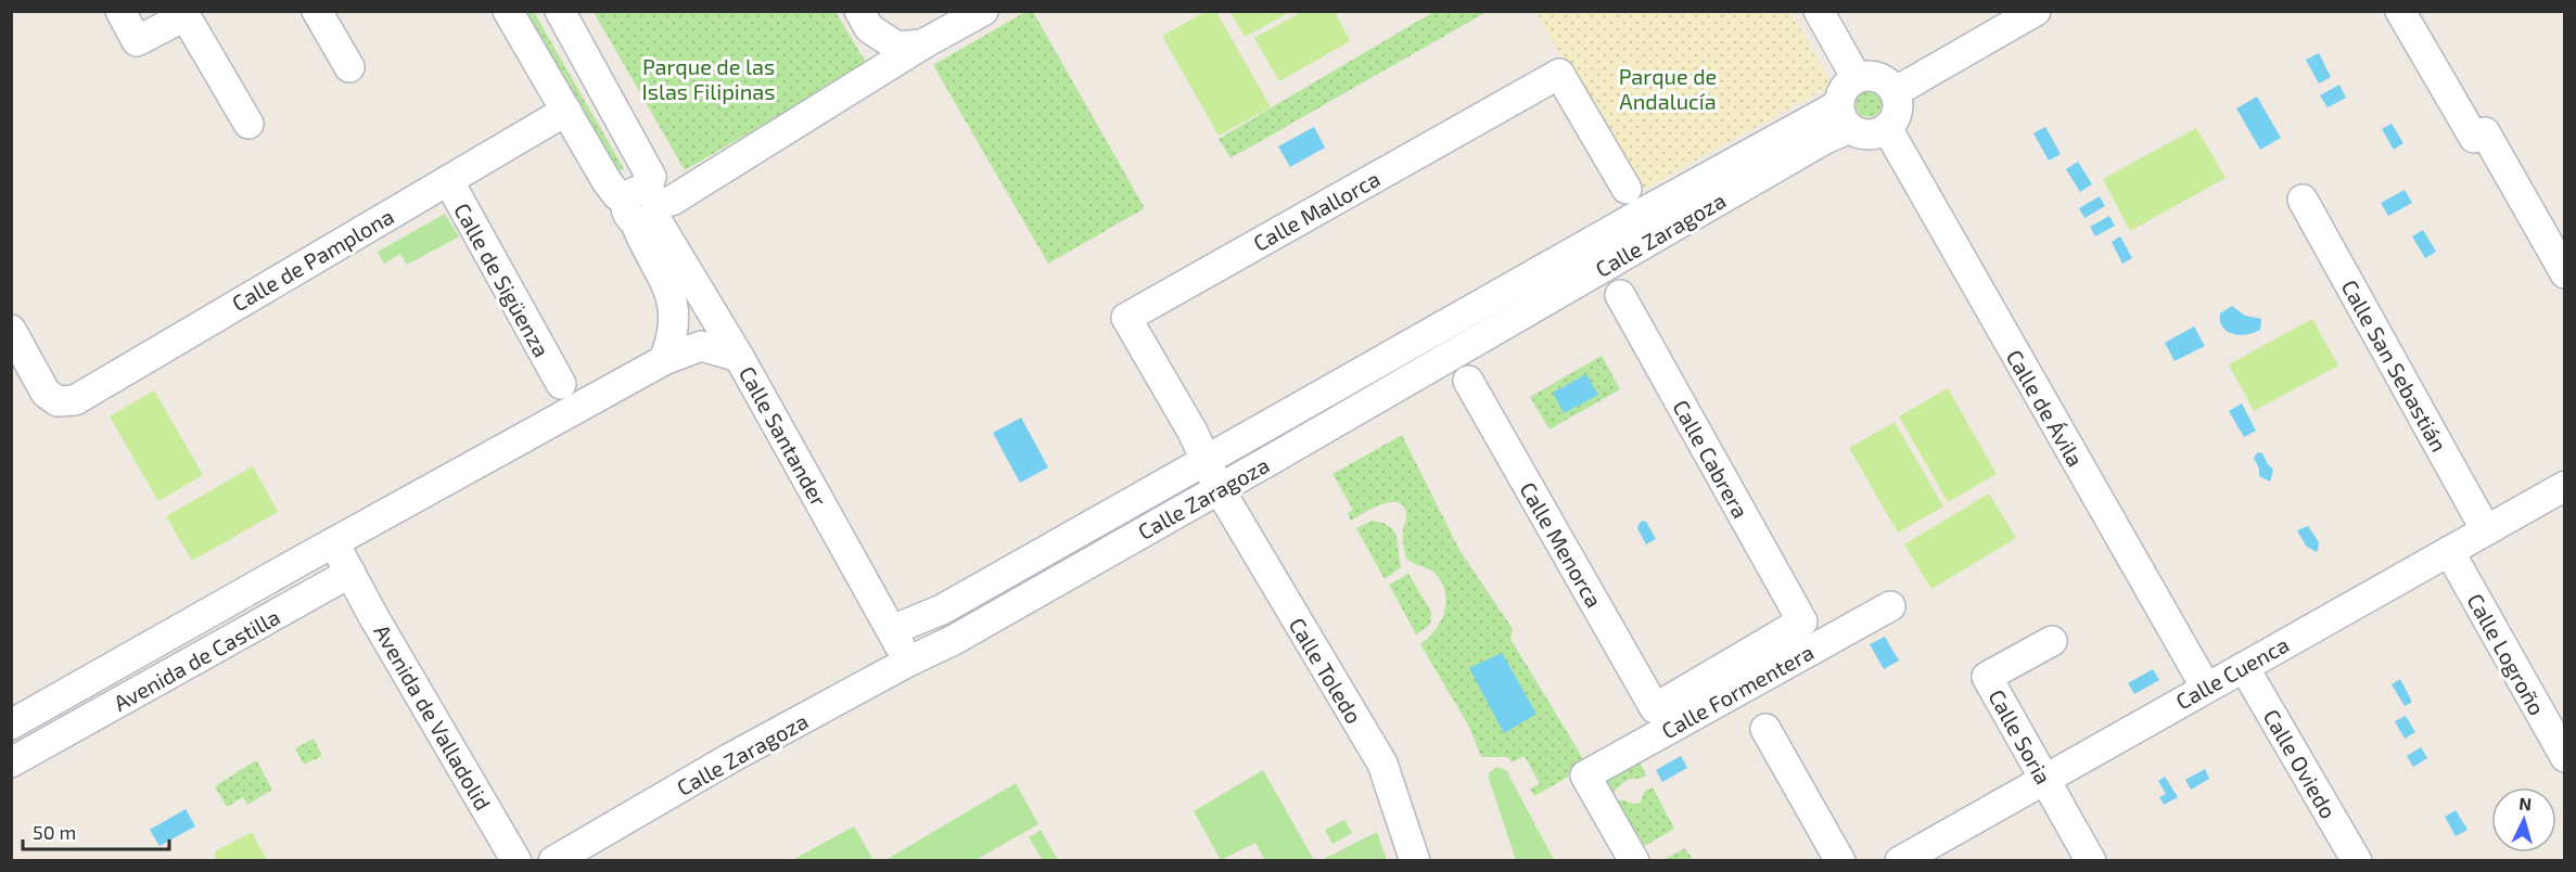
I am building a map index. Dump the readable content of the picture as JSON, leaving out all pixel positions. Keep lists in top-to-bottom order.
{
  "streets": {
    "street": [
      "Calle Mallorca",
      "Calle Zaragoza",
      "Calle de Pamplona",
      "Calle de Sigüenza",
      "Calle San Sebastián",
      "Calle de Ávila",
      "Calle Santander",
      "Calle Cabrera",
      "Calle Menorca",
      "Calle Logroño",
      "Avenida de Castilla",
      "Calle Toledo",
      "Calle Cuenca",
      "Calle Formentera",
      "Avenida de Valladolid",
      "Calle Soria",
      "Calle Oviedo"
    ]
  },
  "crossings": [
    ["Calle Mallorca", "Calle Zaragoza"],
    ["Calle Mallorca", "Calle Toledo"],
    ["Calle Zaragoza", "Calle de Ávila"],
    ["Calle Zaragoza", "Calle Santander"],
    ["Calle Zaragoza", "Calle Toledo"],
    ["Calle de Pamplona", "Calle de Sigüenza"],
    ["Calle de Pamplona", "Calle Santander"],
    ["Calle San Sebastián", "Calle Cuenca"],
    ["Calle de Ávila", "Calle Cuenca"],
    ["Calle Santander", "Avenida de Castilla"],
    ["Calle Cabrera", "Calle Formentera"],
    ["Calle Menorca", "Calle Formentera"],
    ["Calle Logroño", "Calle Cuenca"],
    ["Avenida de Castilla", "Avenida de Valladolid"],
    ["Calle Cuenca", "Calle Soria"],
    ["Calle Cuenca", "Calle Oviedo"]
  ],
  "parks": ["Parque de las Islas Filipinas", "Parque de Andalucía"],
  "scale_bar": "50 m",
  "north": "top"
}
